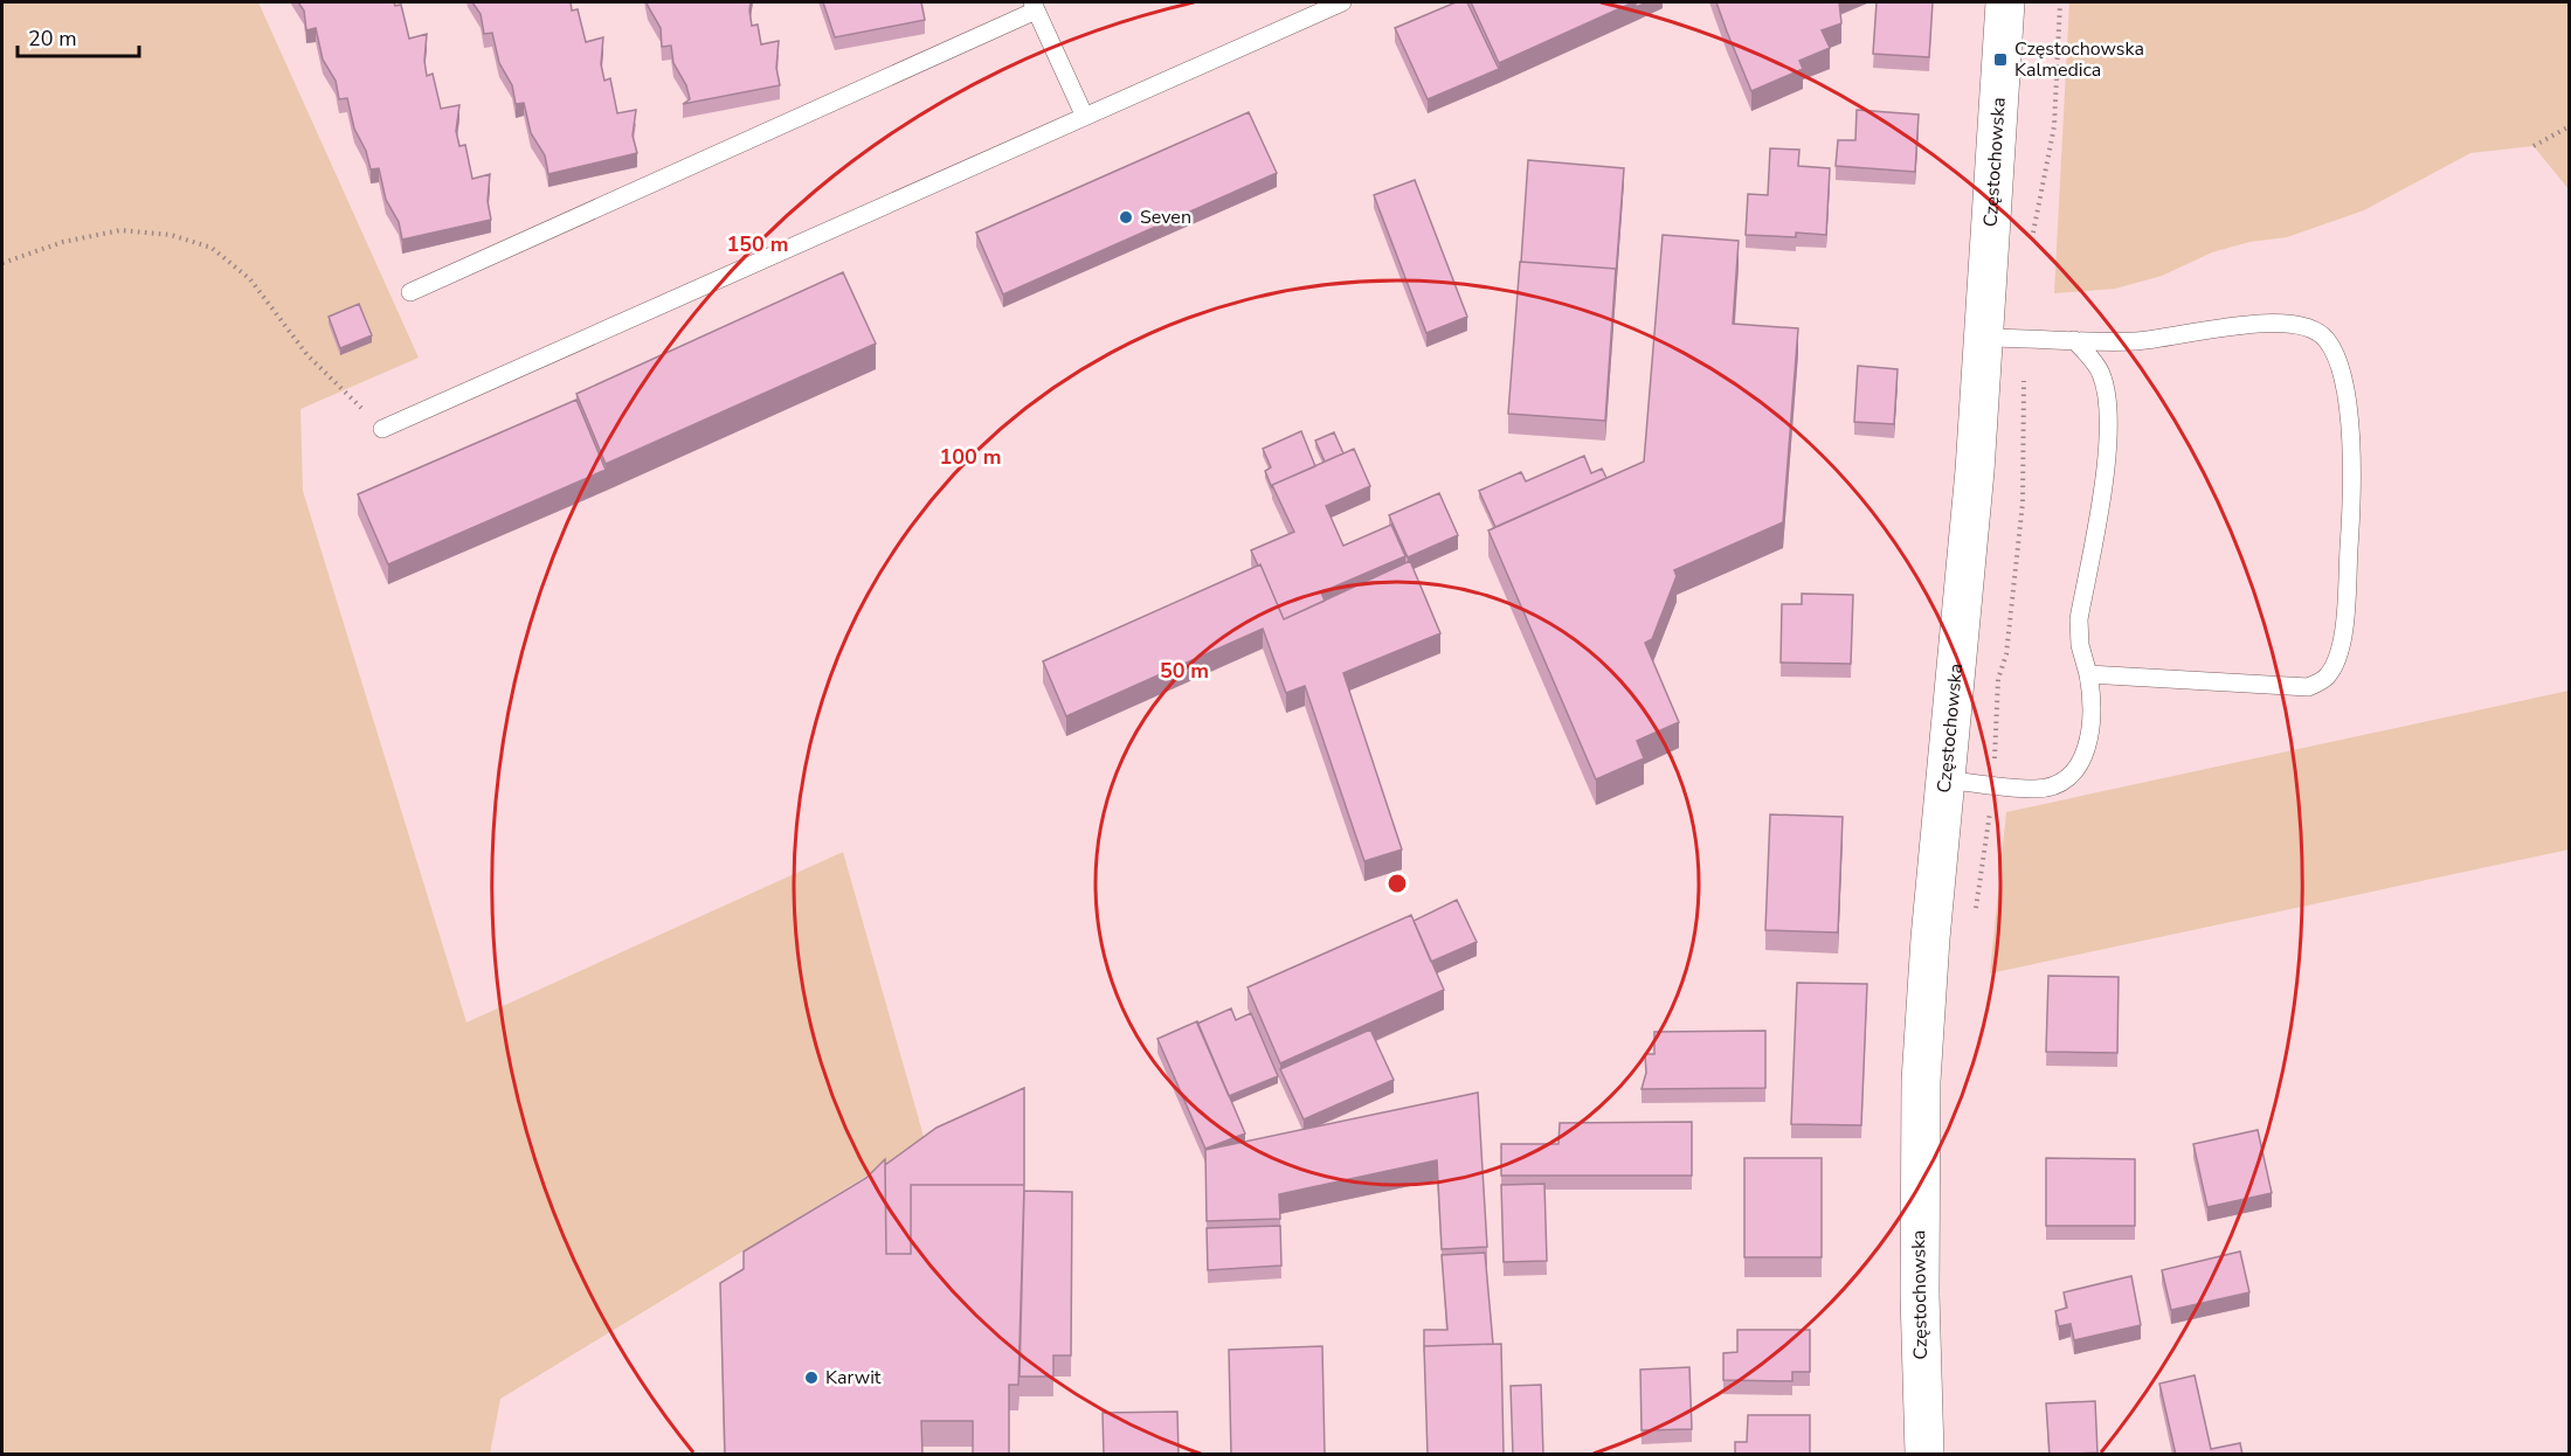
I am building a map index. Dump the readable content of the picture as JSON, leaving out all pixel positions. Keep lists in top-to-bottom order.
{
  "streets": {
    "main road": ["Częstochowska"]
  },
  "places": {
    "transit": ["Częstochowska Kalmedica"],
    "other": ["Seven", "Karwit"]
  },
  "scale_bar": "20 m",
  "rings": ["150 m", "100 m", "50 m"]
}
